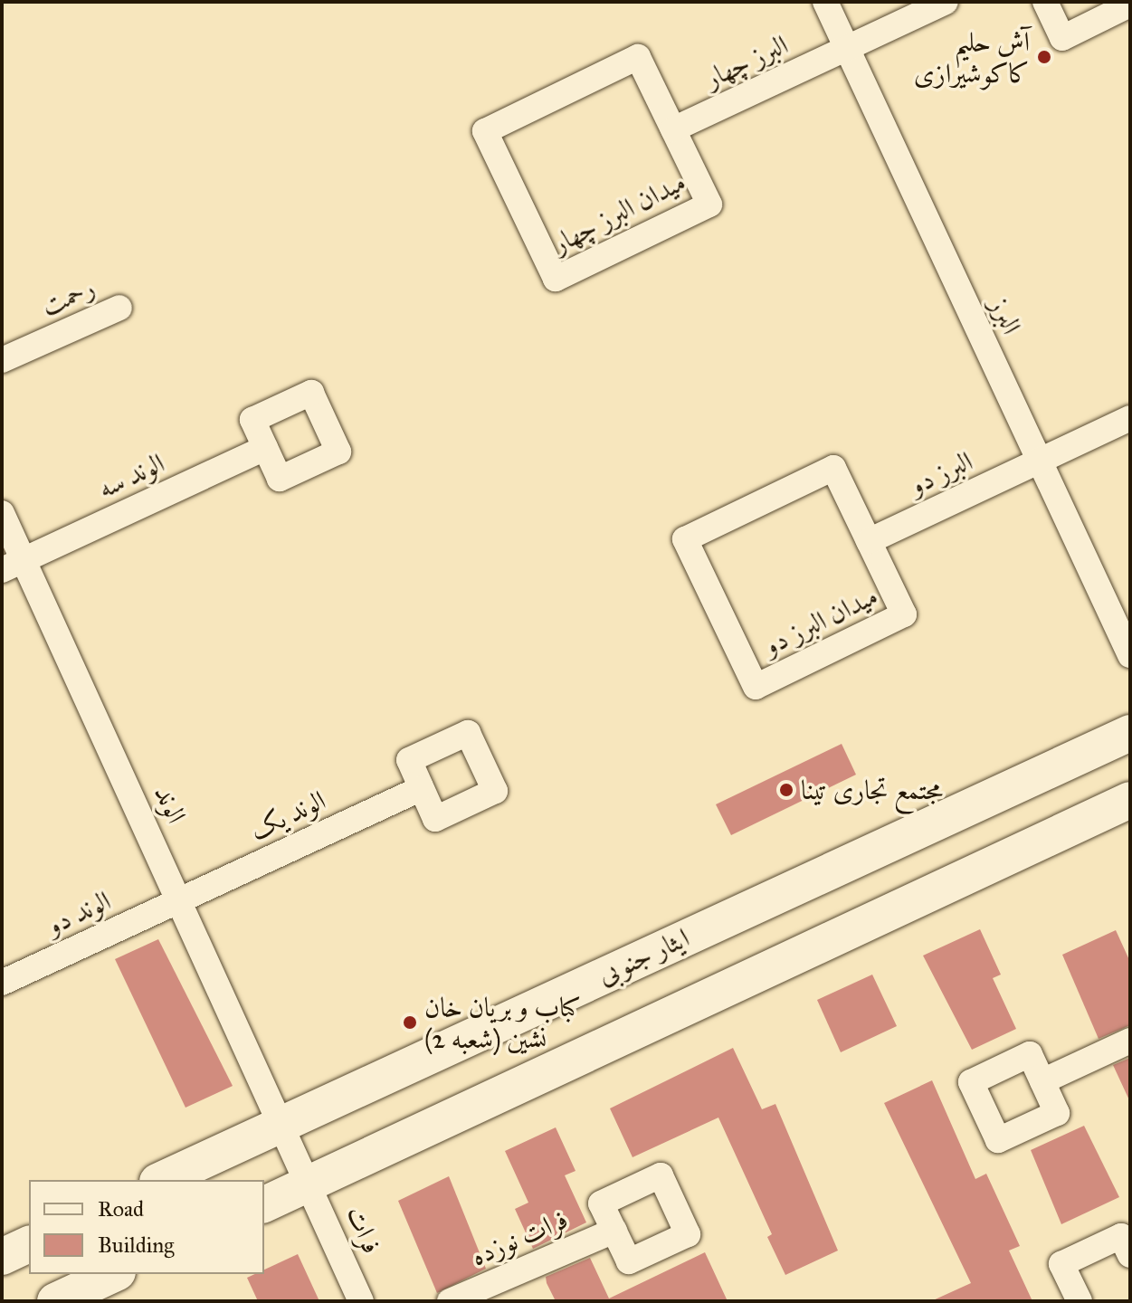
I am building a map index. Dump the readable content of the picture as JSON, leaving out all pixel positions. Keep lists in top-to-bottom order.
{
  "streets": {
    "main road": ["ایثار جنوبی"],
    "street": [
      "البرز چهار",
      "میدان البرز چهار",
      "رحمت",
      "البرز",
      "البرز دو",
      "الوند سه",
      "میدان البرز دو",
      "الوند",
      "الوند یک",
      "الوند دو",
      "فرات",
      "فرات نوزده"
    ]
  },
  "crossings": [
    ["البرز چهار", "میدان البرز چهار"],
    ["البرز چهار", "البرز"],
    ["البرز", "البرز دو"],
    ["البرز دو", "میدان البرز دو"],
    ["الوند سه", "الوند"],
    ["الوند", "الوند یک"],
    ["الوند", "الوند دو"],
    ["الوند", "ایثار جنوبی"],
    ["الوند", "فرات"],
    ["الوند یک", "الوند دو"],
    ["ایثار جنوبی", "فرات"]
  ],
  "places": ["آش حلیم کاکوشیرازی", "مجتمع تجاری تینا", "کباب و بریان خان نشین (شعبه 2)"],
  "legend": ["Road", "Building"]
}
